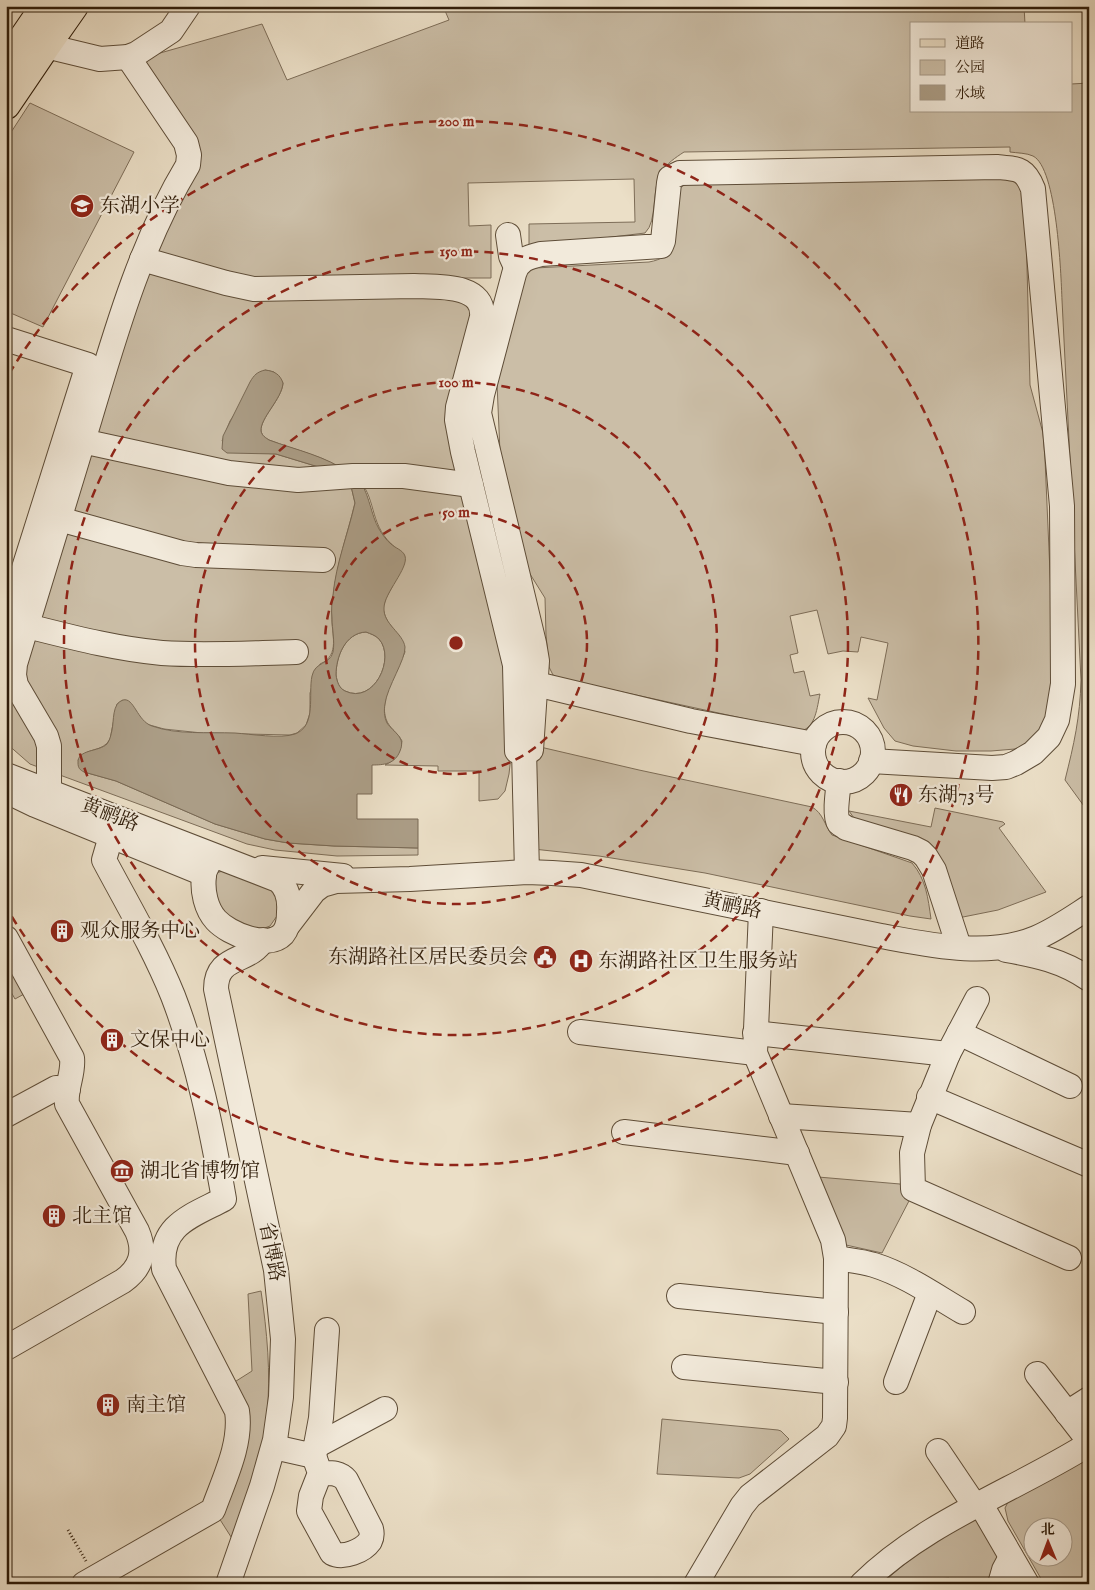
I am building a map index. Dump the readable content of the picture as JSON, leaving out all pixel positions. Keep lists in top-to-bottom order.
{
  "streets": {
    "street": ["黄鹂路", "省博路"]
  },
  "crossings": [
    ["黄鹂路", "省博路"]
  ],
  "places": {
    "school or university": ["东湖小学"],
    "restaurant": ["东湖73号"],
    "building": [
      "观众服务中心",
      "文保中心",
      "北主馆",
      "南主馆"
    ],
    "public building": ["东湖路社区居民委员会"],
    "hospital": ["东湖路社区卫生服务站"],
    "museum": ["湖北省博物馆"]
  },
  "legend": ["道路", "公园", "水域"],
  "north": "top",
  "rings": [
    "200 m",
    "150 m",
    "100 m",
    "50 m"
  ]
}
